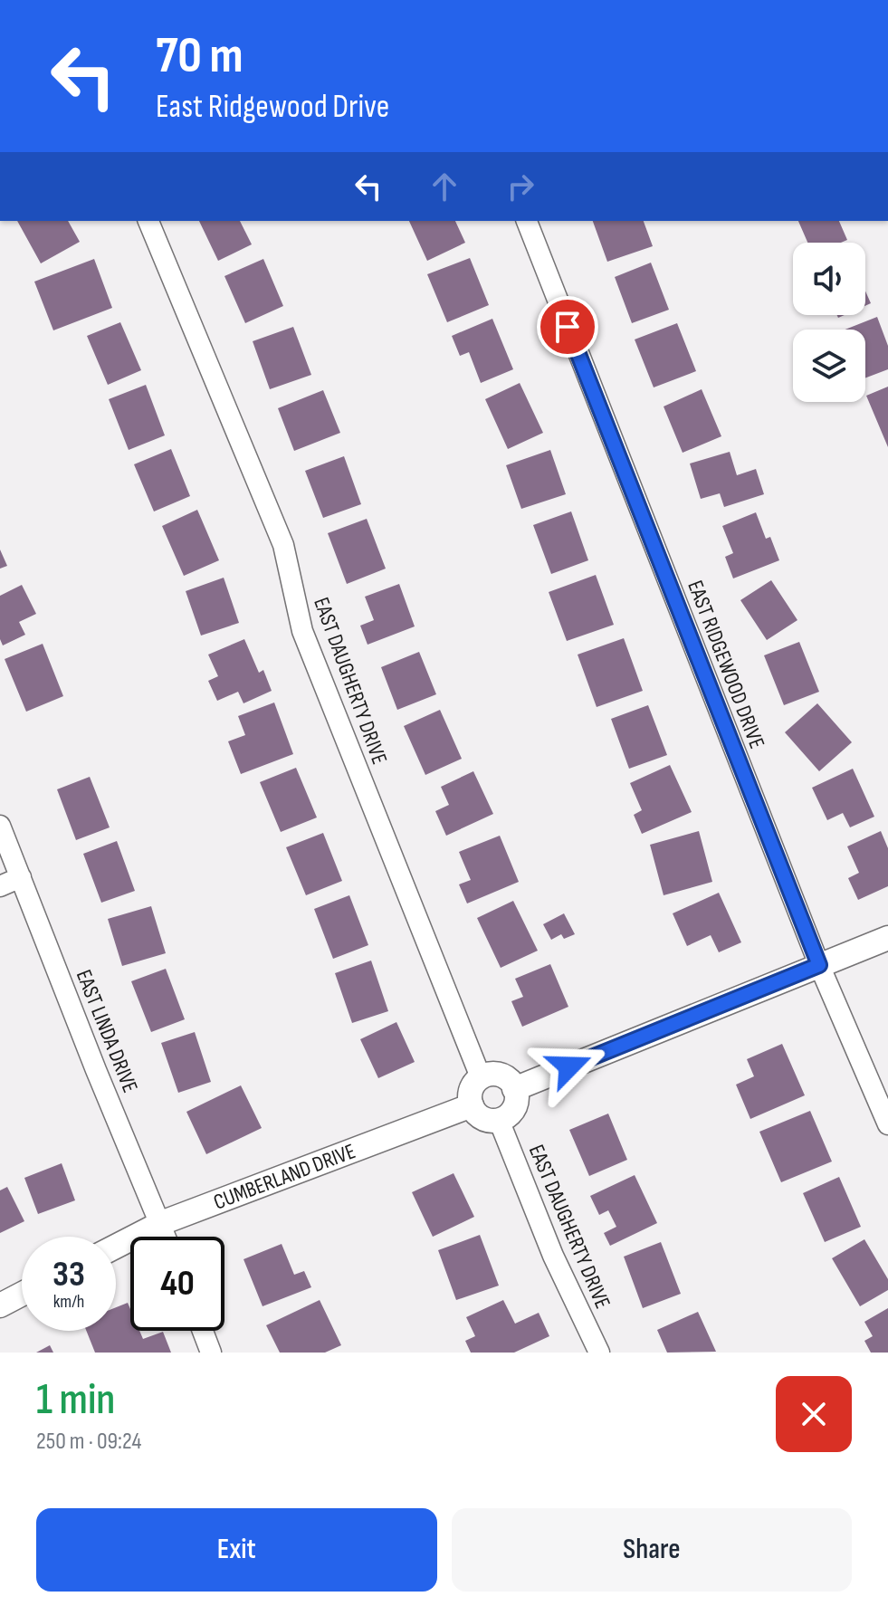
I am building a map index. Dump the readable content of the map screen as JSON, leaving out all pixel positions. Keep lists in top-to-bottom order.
{
  "streets": {
    "street": [
      "EAST RIDGEWOOD DRIVE",
      "EAST DAUGHERTY DRIVE",
      "EAST LINDA DRIVE",
      "CUMBERLAND DRIVE"
    ]
  },
  "crossings": [
    ["EAST DAUGHERTY DRIVE", "CUMBERLAND DRIVE"],
    ["EAST LINDA DRIVE", "CUMBERLAND DRIVE"]
  ],
  "page": {
    "turn": ["70 m", "East Ridgewood Drive"],
    "speed": "33 km/h",
    "limit": "40",
    "heading": ["1 min", "250 m · 09:24"],
    "buttons": ["Exit", "Share"]
  }
}
